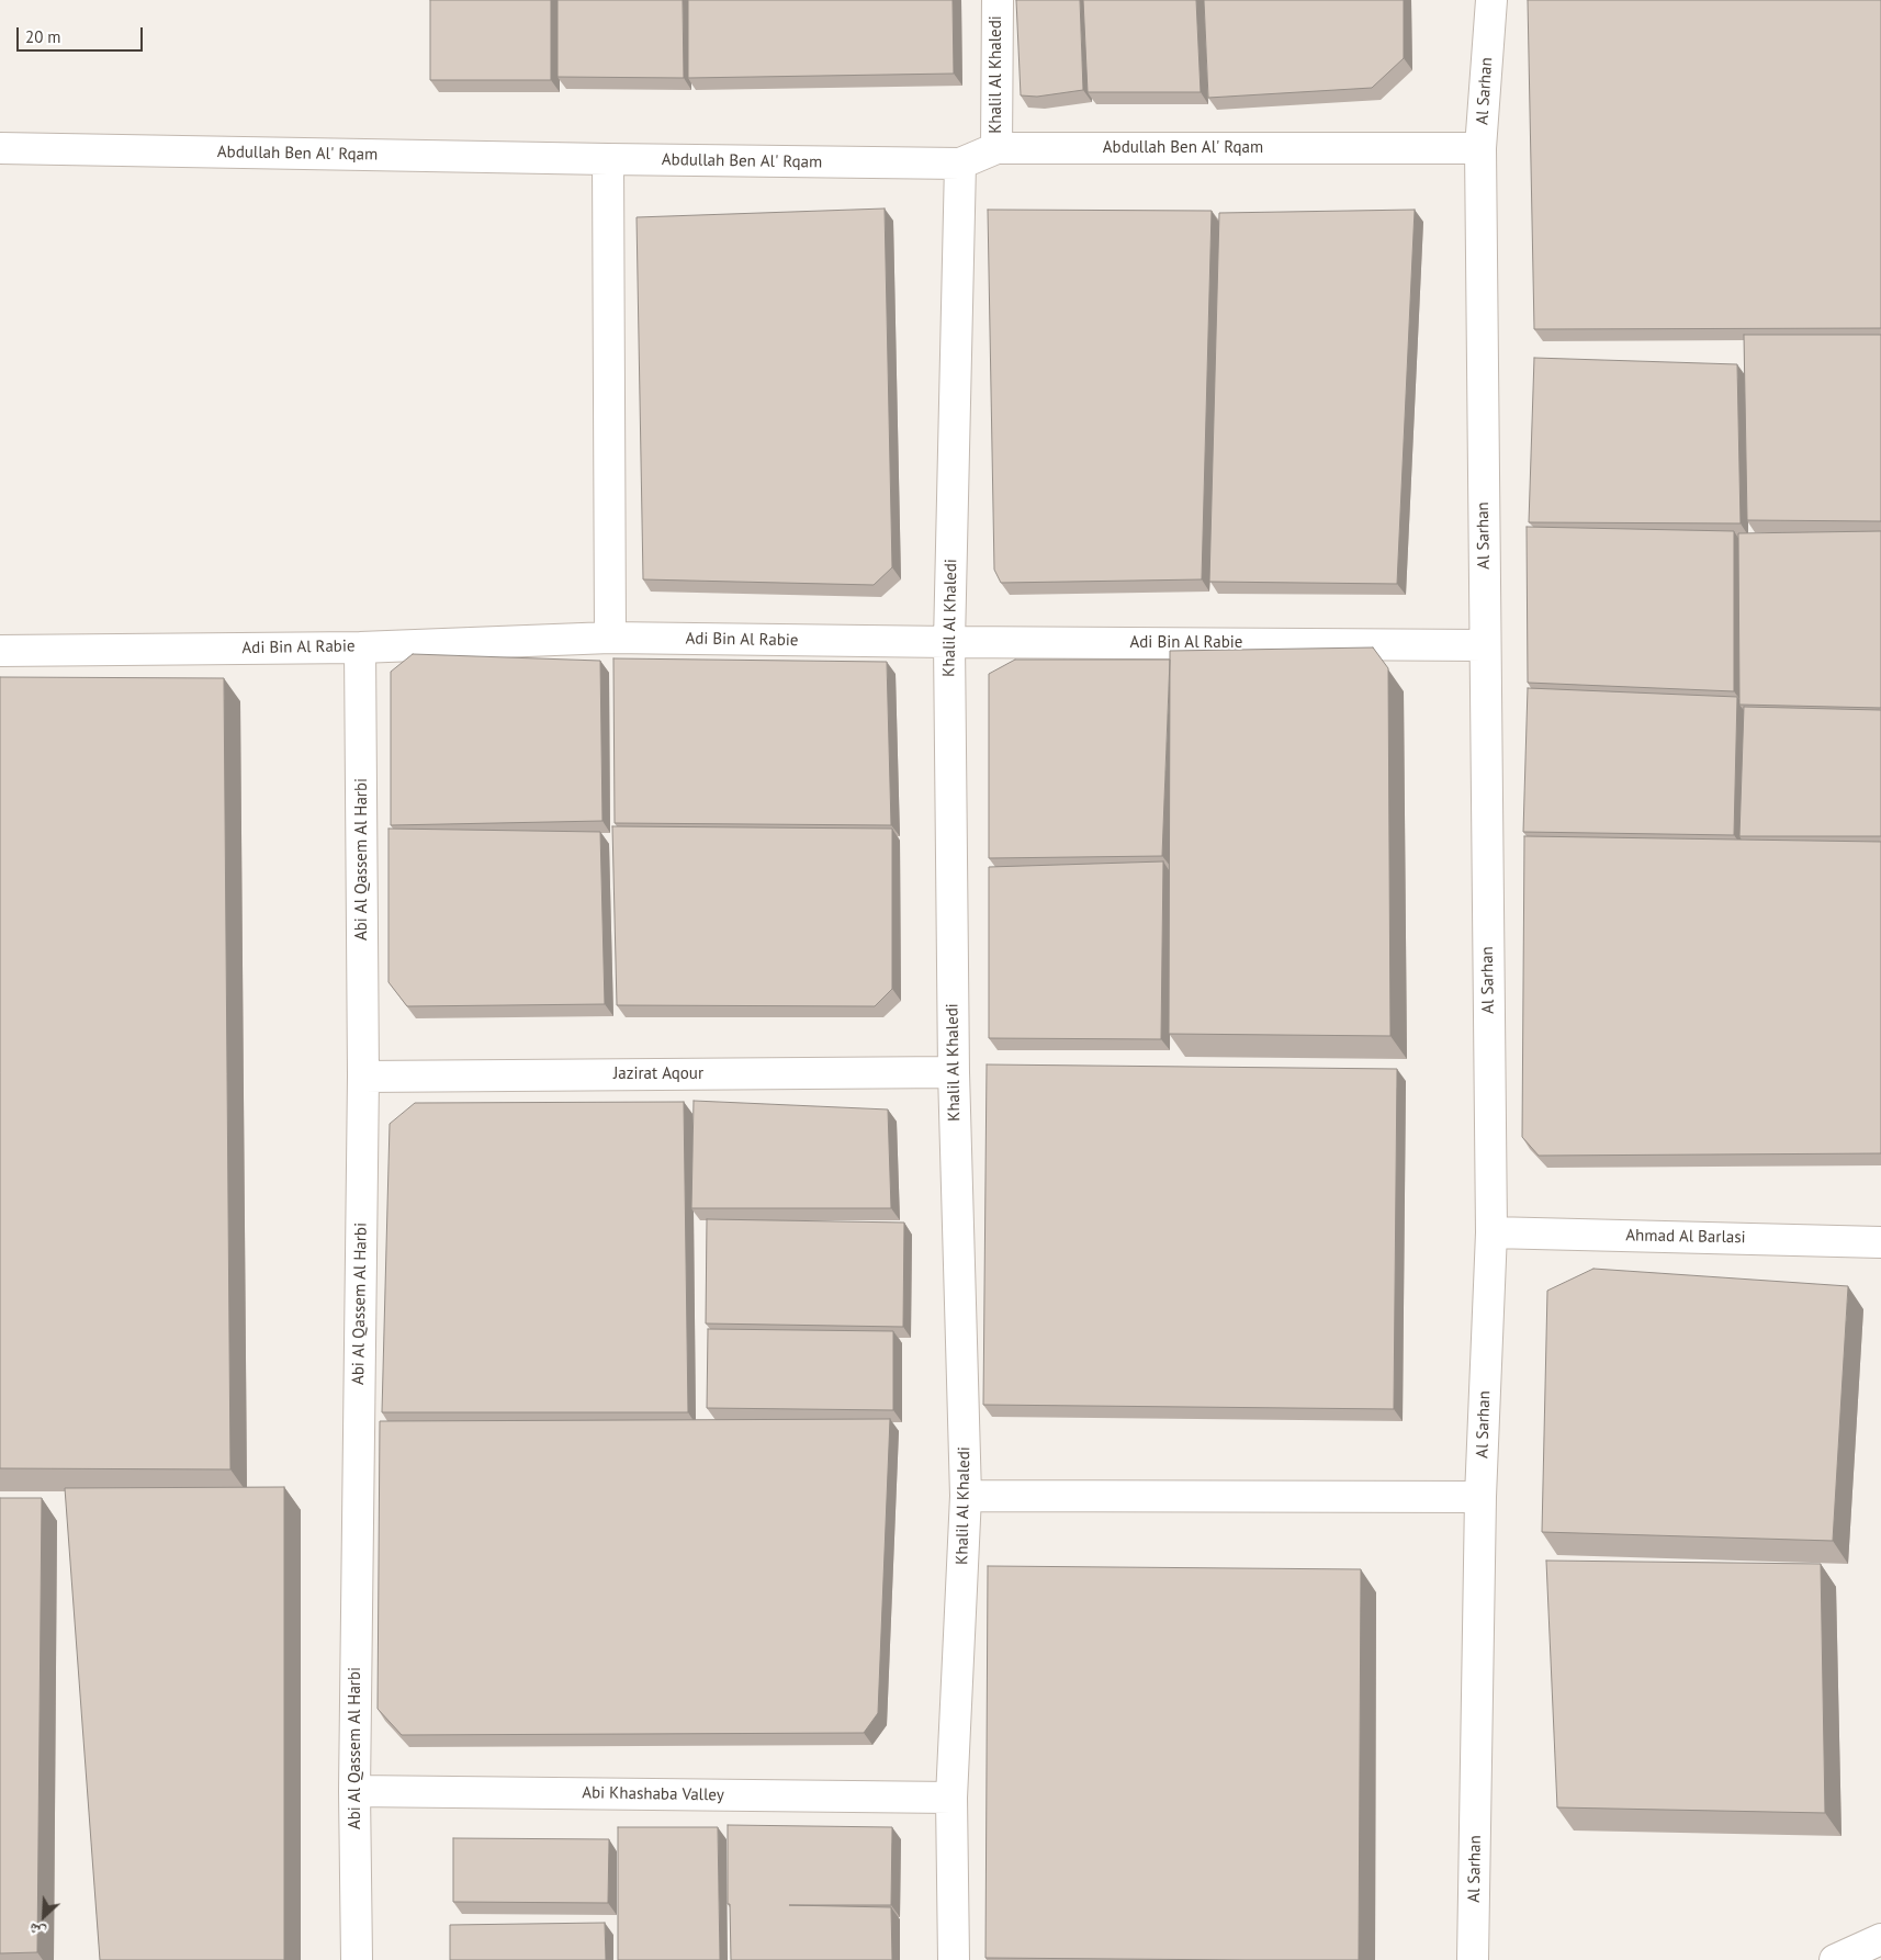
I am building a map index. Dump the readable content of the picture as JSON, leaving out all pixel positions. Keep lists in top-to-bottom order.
{
  "streets": {
    "street": [
      "Khalil Al Khaledi",
      "Al Sarhan",
      "Abdullah Ben Al' Rqam",
      "Adi Bin Al Rabie",
      "Abi Al Qassem Al Harbi",
      "Jazirat Aqour",
      "Ahmad Al Barlasi",
      "Abi Khashaba Valley"
    ]
  },
  "crossings": [
    ["Khalil Al Khaledi", "Abdullah Ben Al' Rqam"],
    ["Khalil Al Khaledi", "Adi Bin Al Rabie"],
    ["Khalil Al Khaledi", "Jazirat Aqour"],
    ["Khalil Al Khaledi", "Abi Khashaba Valley"],
    ["Al Sarhan", "Abdullah Ben Al' Rqam"],
    ["Al Sarhan", "Adi Bin Al Rabie"],
    ["Al Sarhan", "Ahmad Al Barlasi"],
    ["Adi Bin Al Rabie", "Abi Al Qassem Al Harbi"],
    ["Abi Al Qassem Al Harbi", "Jazirat Aqour"],
    ["Abi Al Qassem Al Harbi", "Abi Khashaba Valley"]
  ],
  "scale_bar": "20 m",
  "north": "bottom left"
}
